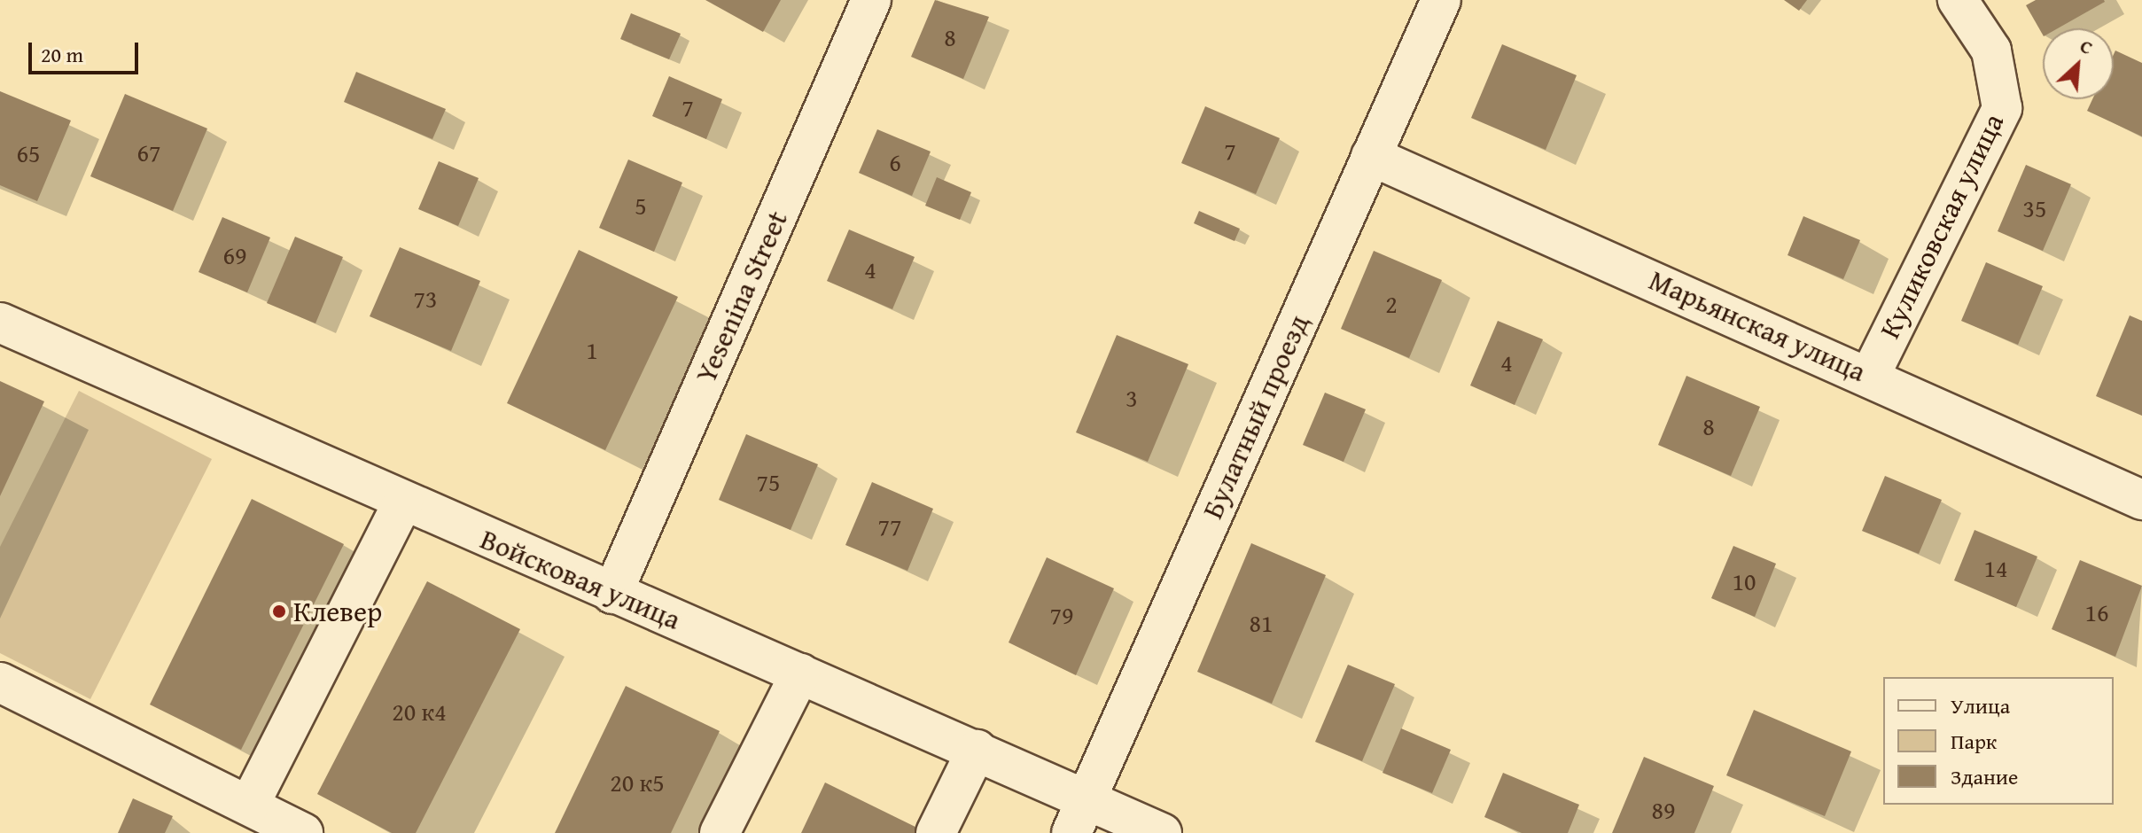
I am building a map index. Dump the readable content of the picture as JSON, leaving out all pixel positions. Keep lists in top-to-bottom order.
{
  "streets": {
    "street": [
      "Куликовская улица",
      "Yesenina Street",
      "Марьянская улица",
      "Булатный проезд",
      "Войсковая улица"
    ]
  },
  "crossings": [
    ["Куликовская улица", "Марьянская улица"],
    ["Yesenina Street", "Войсковая улица"],
    ["Марьянская улица", "Булатный проезд"],
    ["Булатный проезд", "Войсковая улица"]
  ],
  "places": ["Клевер"],
  "house_numbers": [
    "8",
    "7",
    "7",
    "67",
    "65",
    "6",
    "5",
    "35",
    "69",
    "4",
    "73",
    "2",
    "1",
    "4",
    "3",
    "8",
    "75",
    "77",
    "14",
    "10",
    "16",
    "79",
    "81",
    "20 к4",
    "20 к5",
    "89"
  ],
  "legend": ["Улица", "Парк", "Здание"],
  "scale_bar": "20 m",
  "north": "top right"
}
